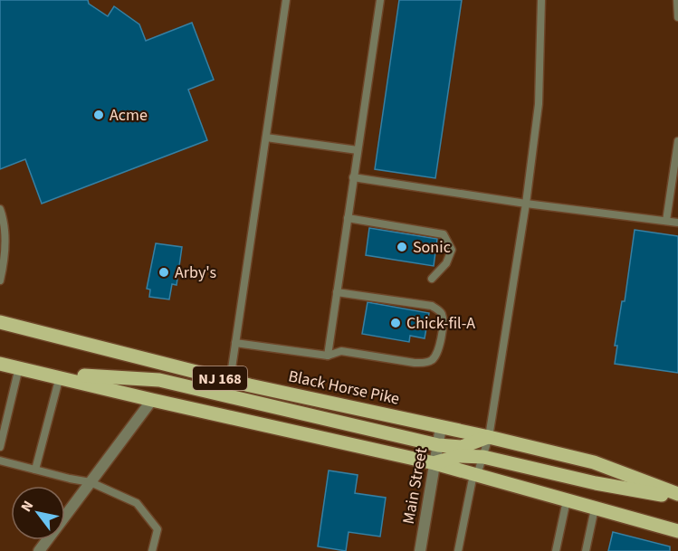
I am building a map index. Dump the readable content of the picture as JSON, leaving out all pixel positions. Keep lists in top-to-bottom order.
{
  "streets": {
    "main road": ["NJ 168", "Black Horse Pike"],
    "street": ["Main Street"]
  },
  "crossings": [
    ["NJ 168", "Main Street"],
    ["Black Horse Pike", "Main Street"]
  ],
  "places": [
    "Acme",
    "Sonic",
    "Arby's",
    "Chick-fil-A"
  ],
  "north": "top left"
}
